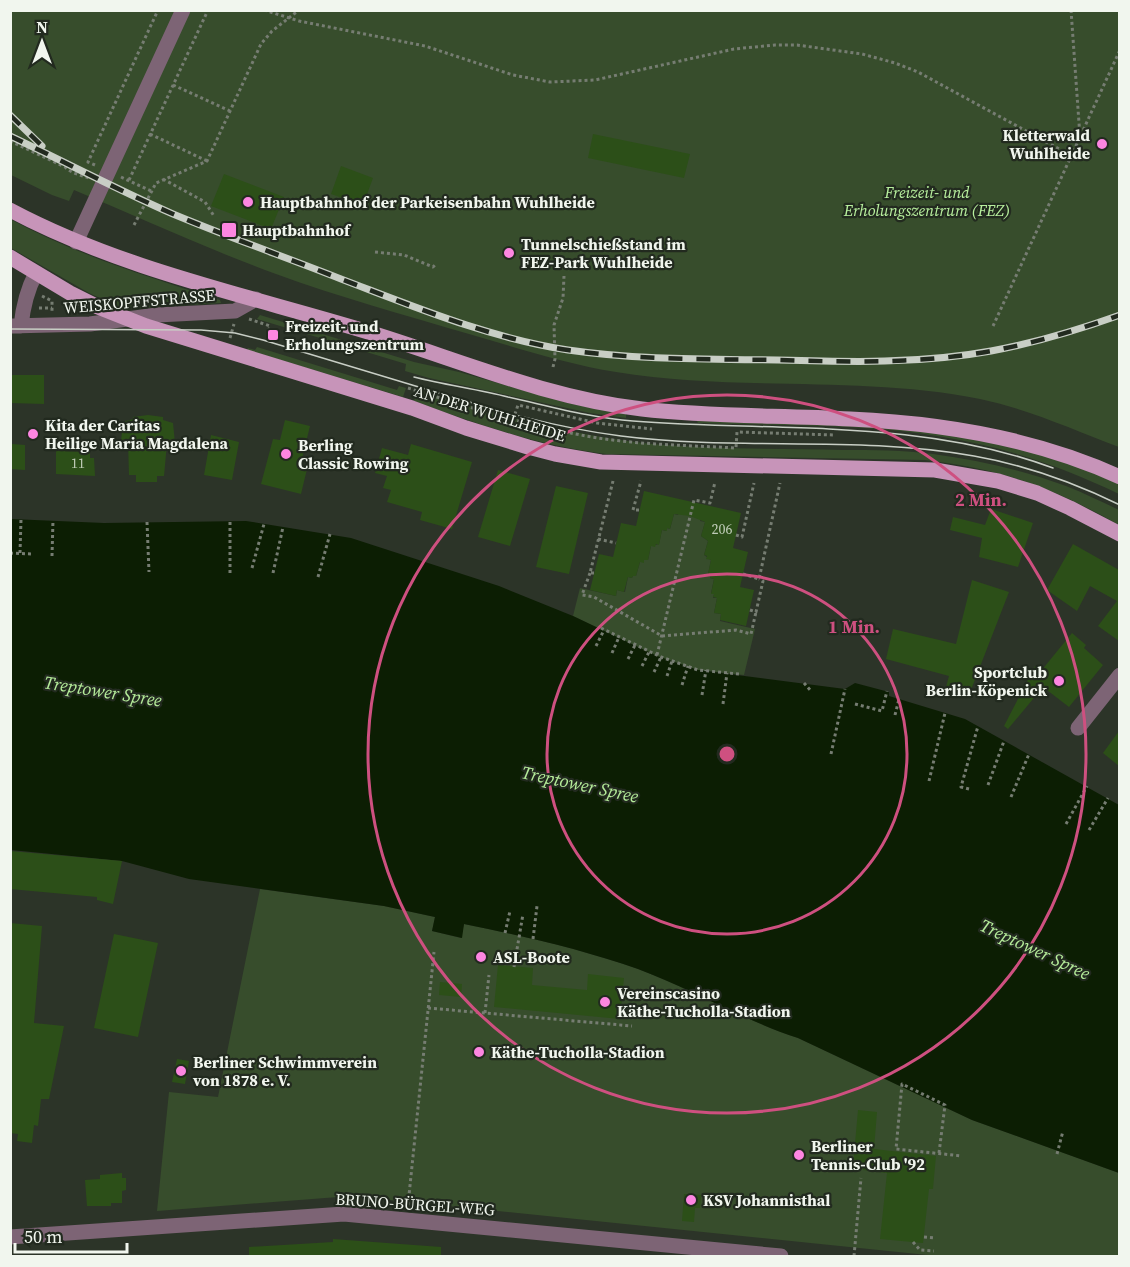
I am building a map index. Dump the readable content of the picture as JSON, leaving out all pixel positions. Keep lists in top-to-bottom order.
{
  "streets": {
    "main road": ["AN DER WUHLHEIDE"],
    "street": ["WEISKOPFFSTRASSE", "BRUNO-BÜRGEL-WEG"]
  },
  "crossings": [
    ["WEISKOPFFSTRASSE", "AN DER WUHLHEIDE"]
  ],
  "water": ["Treptower Spree"],
  "parks": ["Freizeit- und Erholungszentrum (FEZ)"],
  "places": {
    "other": [
      "Kletterwald Wuhlheide",
      "Hauptbahnhof der Parkeisenbahn Wuhlheide",
      "Tunnelschießstand im FEZ-Park Wuhlheide",
      "Kita der Caritas Heilige Maria Magdalena",
      "Berling Classic Rowing",
      "Sportclub Berlin-Köpenick",
      "ASL-Boote",
      "Vereinscasino Käthe-Tucholla-Stadion",
      "Käthe-Tucholla-Stadion",
      "Berliner Schwimmverein von 1878 e. V.",
      "Berliner Tennis-Club '92",
      "KSV Johannisthal"
    ],
    "transit": ["Hauptbahnhof", "Freizeit- und Erholungszentrum"]
  },
  "house_numbers": ["11", "206"],
  "scale_bar": "50 m",
  "north": "top",
  "rings": ["2 Min.", "1 Min."]
}
